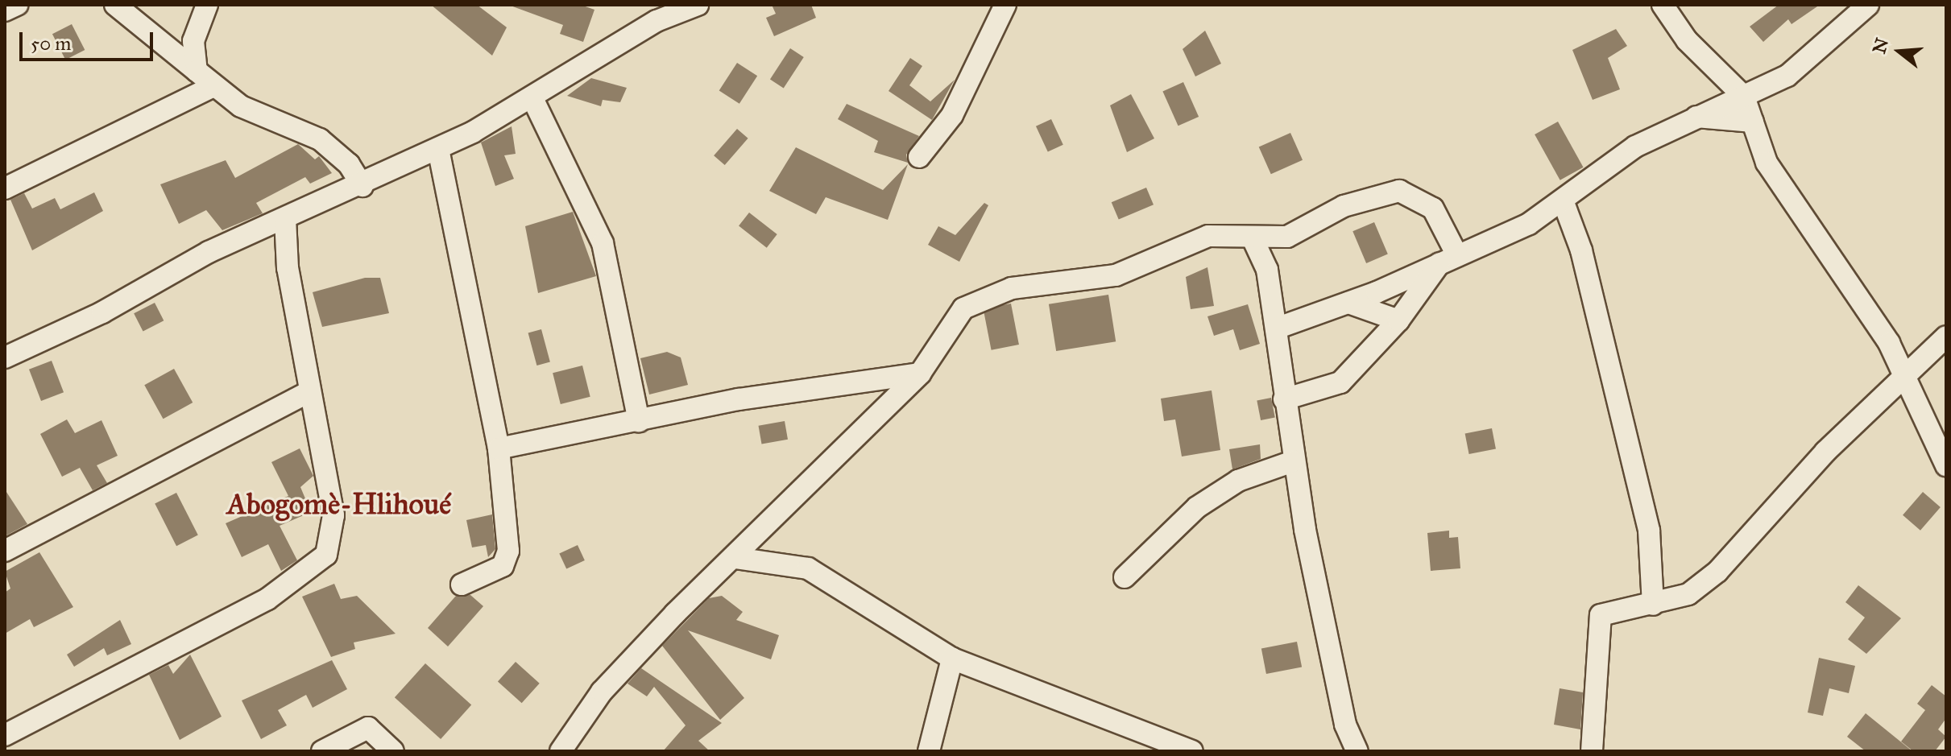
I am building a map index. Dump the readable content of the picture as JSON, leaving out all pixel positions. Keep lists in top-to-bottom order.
{
  "districts": ["Abogomè-Hlihoué"],
  "scale_bar": "50 m",
  "north": "left"
}
